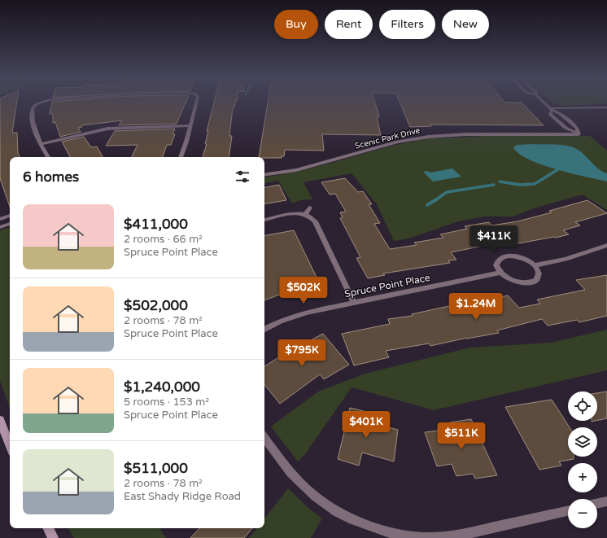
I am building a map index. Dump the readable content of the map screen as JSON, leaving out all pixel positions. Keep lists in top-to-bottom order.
{
  "streets": {
    "street": ["Scenic Park Drive", "Spruce Point Place"]
  },
  "page": {
    "chip": [
      "Buy",
      "Rent",
      "Filters",
      "New"
    ],
    "heading": "6 homes",
    "list": [
      {
        "name": "$411,000",
        "note": "2 rooms · 66 m² · Spruce Point Place"
      },
      {
        "name": "$502,000",
        "note": "2 rooms · 78 m² · Spruce Point Place"
      },
      {
        "name": "$1,240,000",
        "note": "5 rooms · 153 m² · Spruce Point Place"
      },
      {
        "name": "$511,000",
        "note": "2 rooms · 78 m² · East Shady Ridge Road"
      }
    ],
    "price": [
      "$411K",
      "$502K",
      "$1.24M",
      "$795K",
      "$401K",
      "$511K"
    ],
    "map_buttons": ["+", "−"]
  }
}
